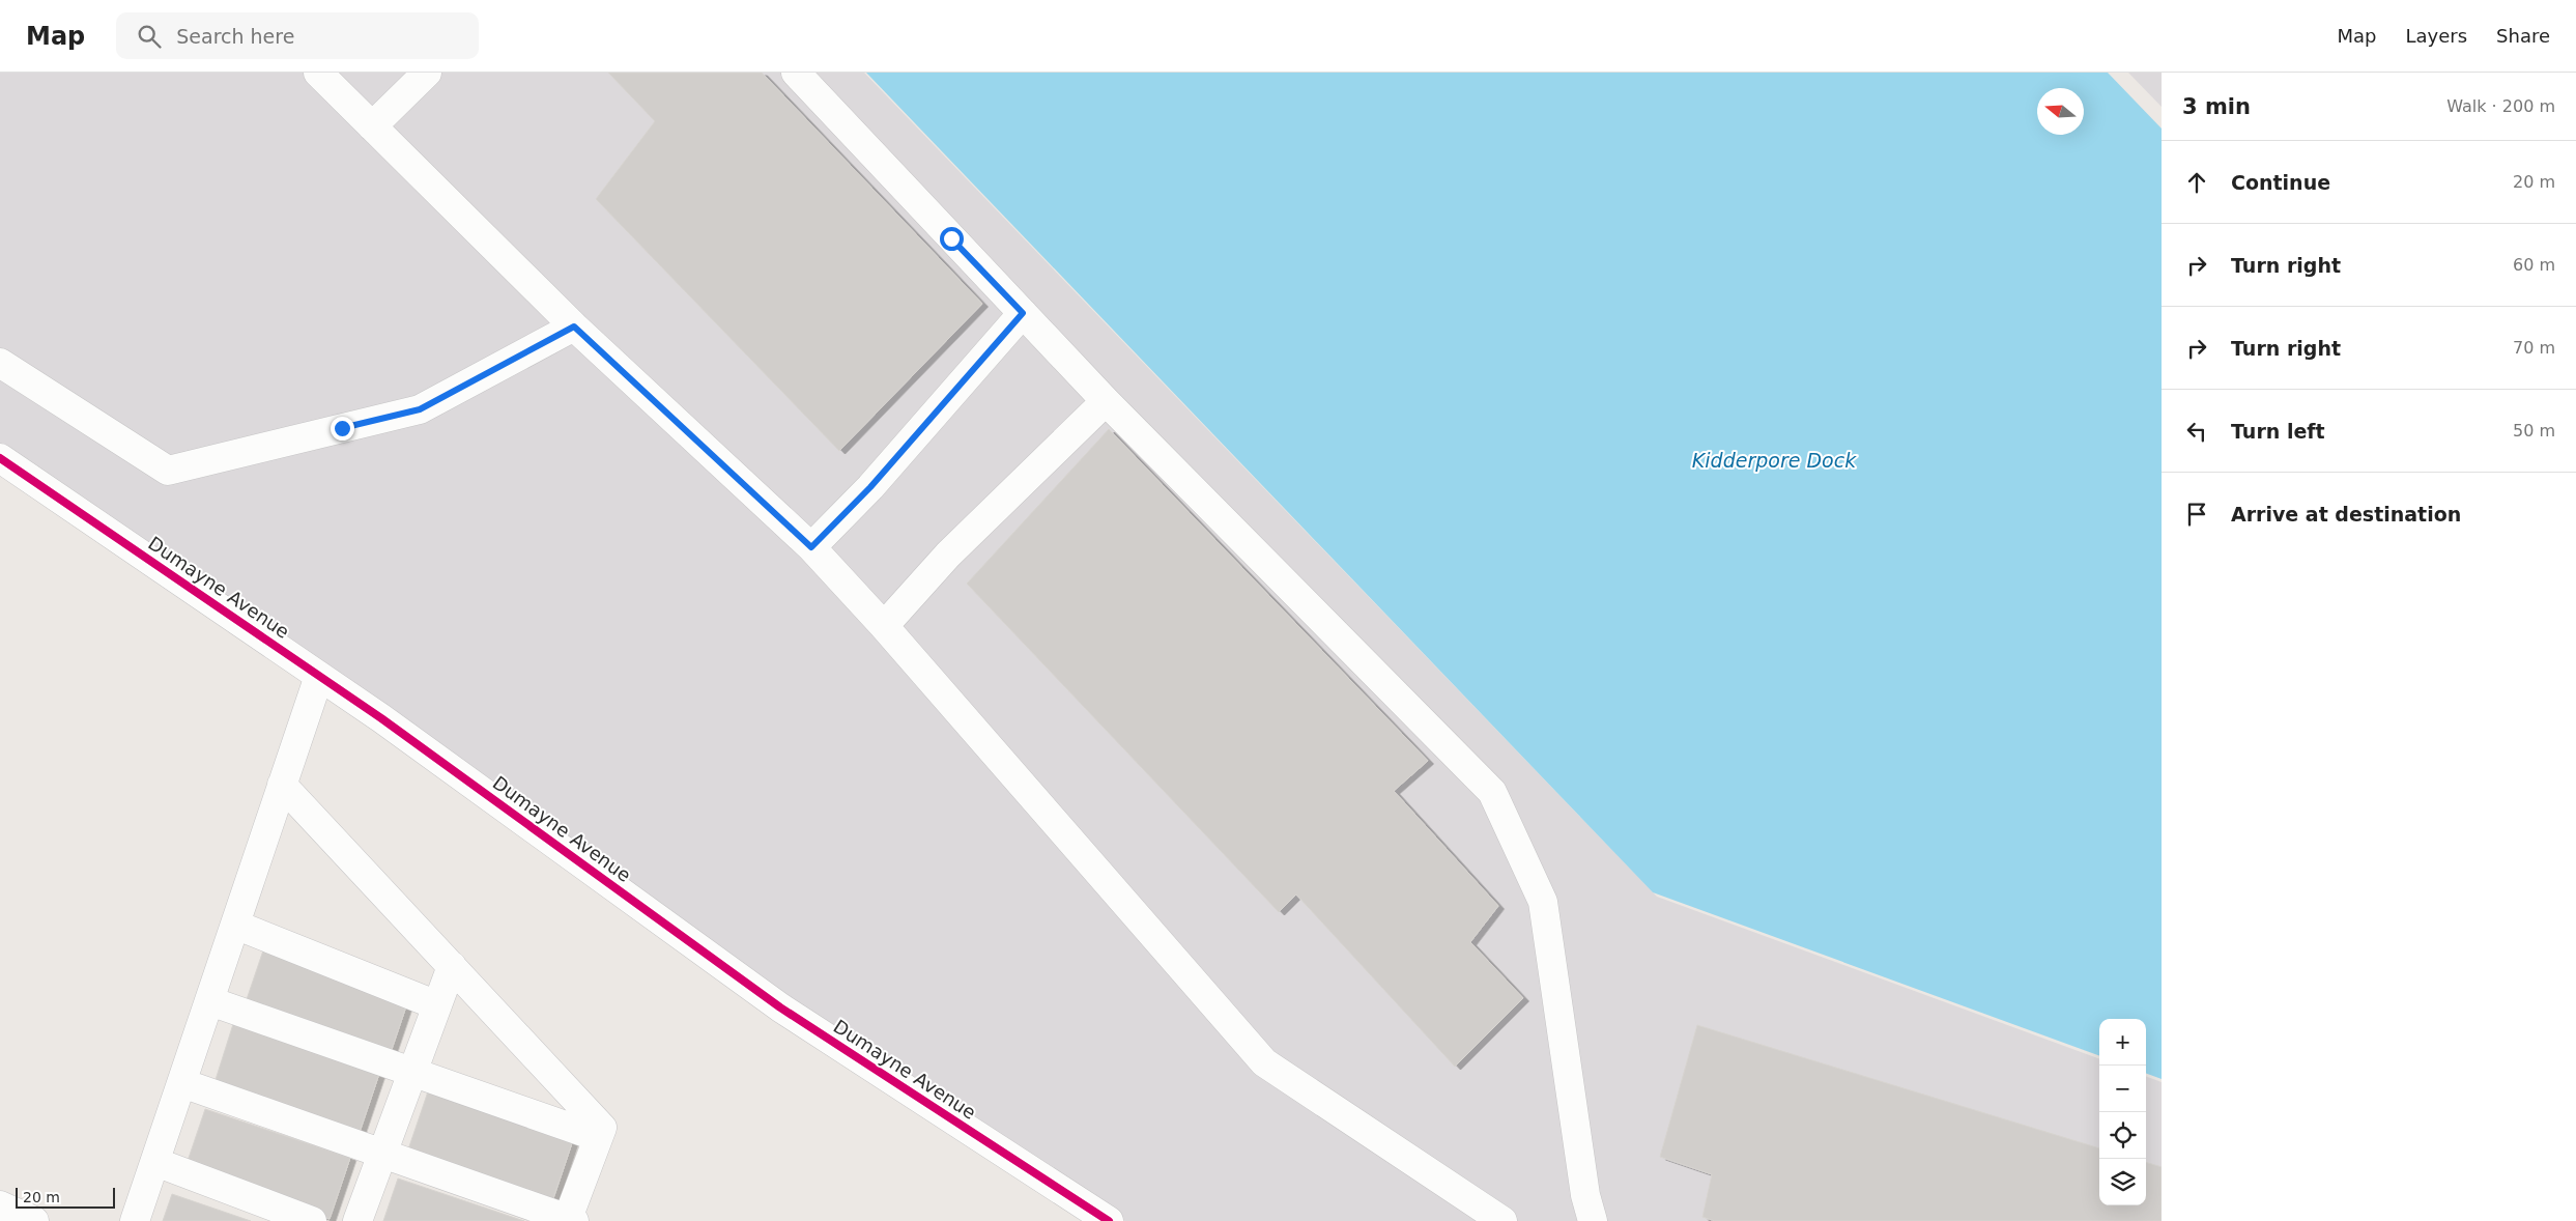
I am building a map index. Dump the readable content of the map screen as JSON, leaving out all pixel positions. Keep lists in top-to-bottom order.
{
  "streets": {
    "street": ["Dumayne Avenue"]
  },
  "water": ["Kidderpore Dock"],
  "scale_bar": "20 m",
  "north": "left",
  "page": {
    "header": "Map",
    "search": "Search here",
    "nav": ["Map", "Layers", "Share"],
    "heading": ["3 min", "Walk · 200 m"],
    "list": [
      ["Continue", "20 m"],
      ["Turn right", "60 m"],
      ["Turn right", "70 m"],
      ["Turn left", "50 m"],
      "Arrive at destination"
    ],
    "map_buttons": ["+", "−"],
    "scale": "20 m"
  }
}
